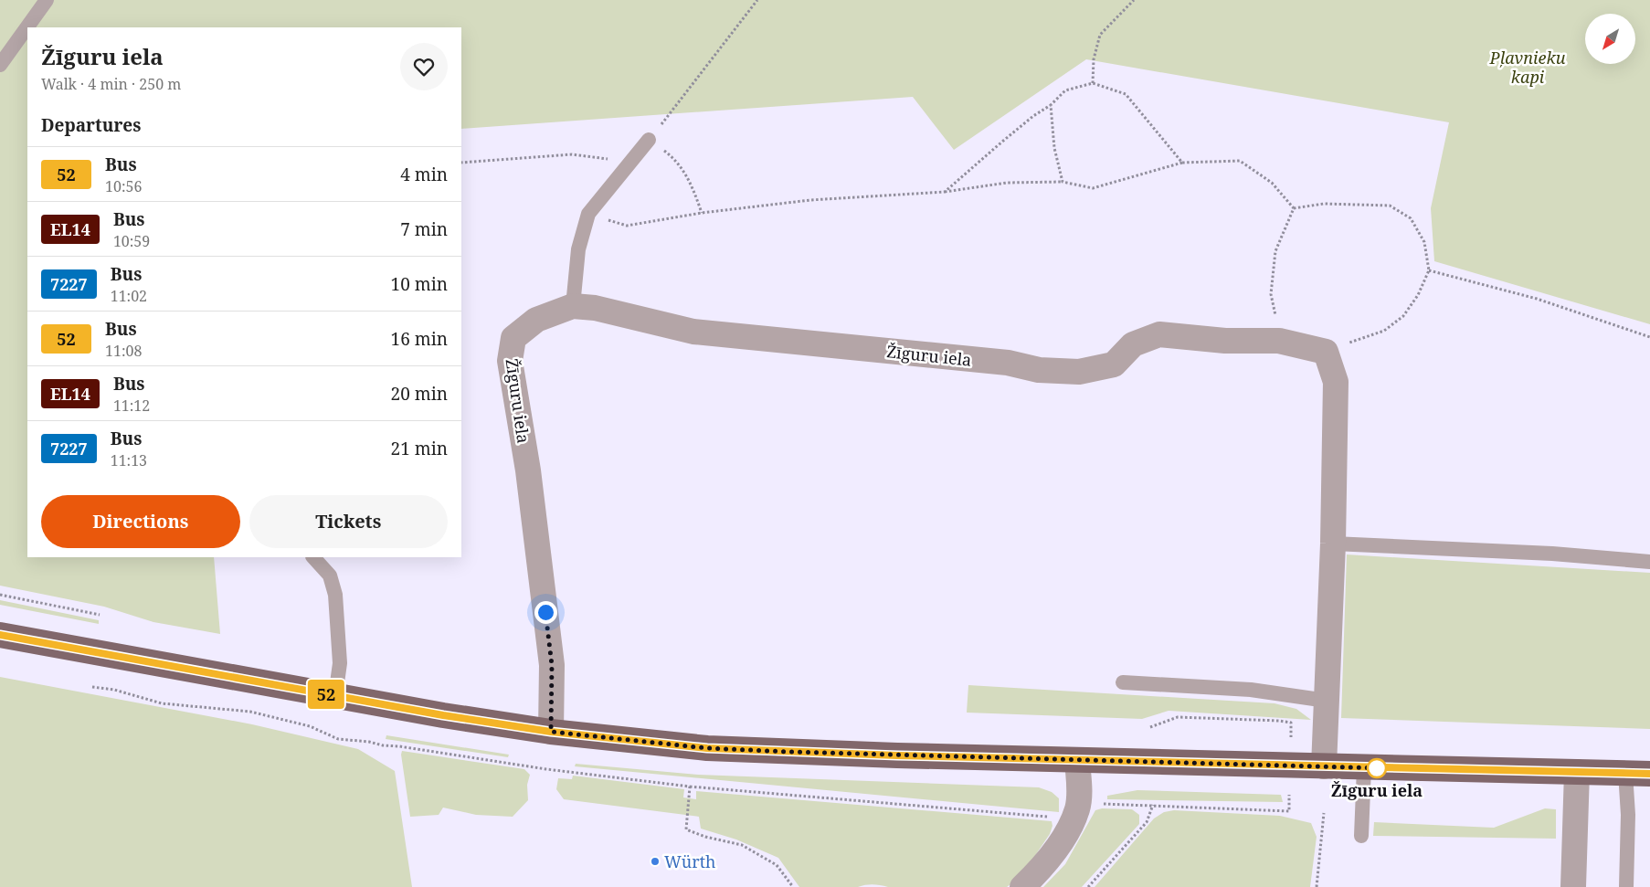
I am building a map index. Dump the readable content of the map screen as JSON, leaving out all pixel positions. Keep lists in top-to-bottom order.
{
  "streets": {
    "street": ["Žīguru iela"]
  },
  "parks": ["Pļavnieku kapi"],
  "places": ["Žīguru iela", "Würth"],
  "lines": ["bus line 52"],
  "north": "bottom left",
  "page": {
    "on_map": "52",
    "heading": [
      ["Žīguru iela", "Walk · 4 min · 250 m"],
      "Departures"
    ],
    "list": [
      {
        "mark": "52",
        "name": "Bus",
        "note": "10:56",
        "value": "4 min"
      },
      {
        "mark": "EL14",
        "name": "Bus",
        "note": "10:59",
        "value": "7 min"
      },
      {
        "mark": "7227",
        "name": "Bus",
        "note": "11:02",
        "value": "10 min"
      },
      {
        "mark": "52",
        "name": "Bus",
        "note": "11:08",
        "value": "16 min"
      },
      {
        "mark": "EL14",
        "name": "Bus",
        "note": "11:12",
        "value": "20 min"
      },
      {
        "mark": "7227",
        "name": "Bus",
        "note": "11:13",
        "value": "21 min"
      }
    ],
    "buttons": ["Directions", "Tickets"]
  }
}
